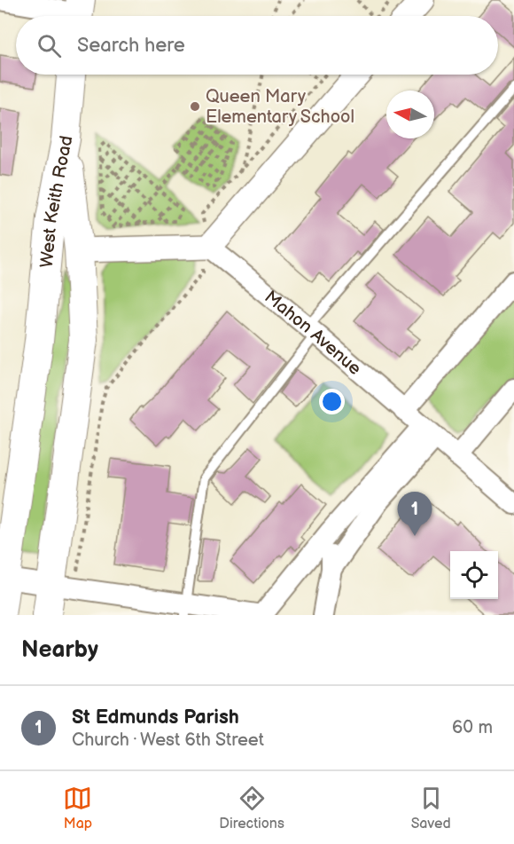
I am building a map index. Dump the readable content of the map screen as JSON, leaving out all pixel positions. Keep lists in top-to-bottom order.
{
  "streets": {
    "main road": ["West Keith Road"],
    "street": ["Mahon Avenue"]
  },
  "places": ["Queen Mary Elementary School"],
  "north": "left",
  "page": {
    "search": "Search here",
    "pins": "1",
    "heading": "Nearby",
    "list": [
      {
        "mark": "1",
        "name": "St Edmunds Parish",
        "note": "Church · West 6th Street",
        "value": "60 m"
      }
    ],
    "nav": ["Map", "Directions", "Saved"]
  }
}
